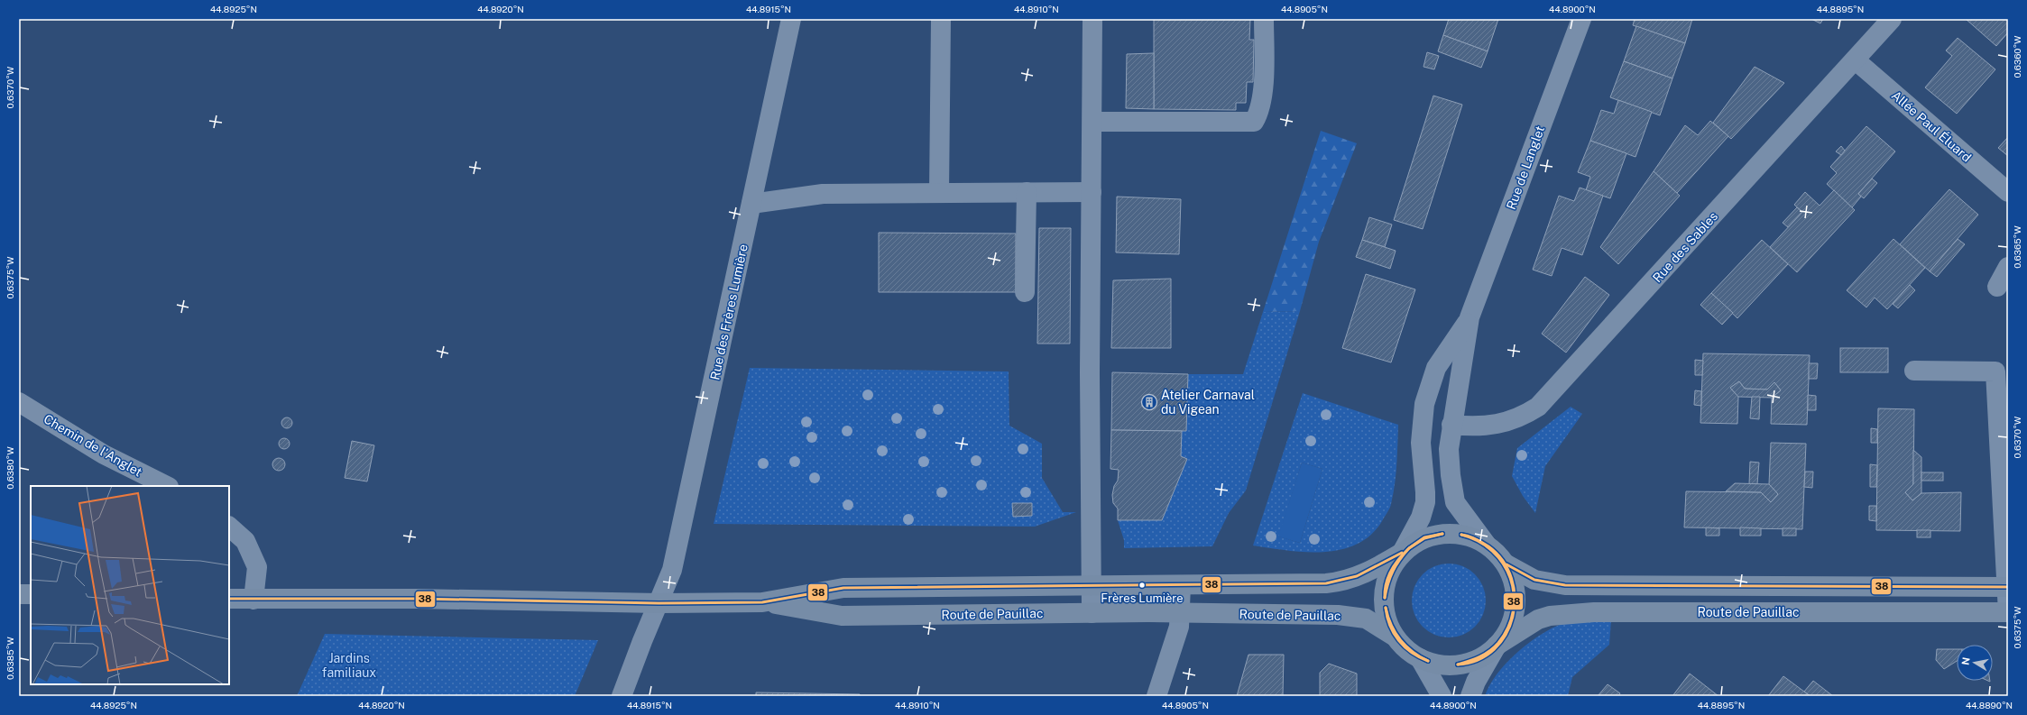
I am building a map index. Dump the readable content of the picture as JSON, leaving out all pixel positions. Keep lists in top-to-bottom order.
{
  "streets": {
    "main road": ["Route de Pauillac"],
    "street": [
      "Allée Paul Éluard",
      "Rue de Langlet",
      "Rue des Sables",
      "Rue des Frères Lumière",
      "Chemin de l'Anglet"
    ]
  },
  "crossings": [
    ["Allée Paul Éluard", "Rue des Sables"],
    ["Rue de Langlet", "Rue des Sables"],
    ["Rue de Langlet", "Route de Pauillac"],
    ["Rue des Frères Lumière", "Route de Pauillac"]
  ],
  "parks": ["Jardins familiaux"],
  "places": {
    "building": ["Atelier Carnaval du Vigean"],
    "other": ["Frères Lumière"]
  },
  "lines": ["transit line 38"],
  "north": "left",
  "coordinates": [
    "44.8925°N",
    "44.8920°N",
    "44.8915°N",
    "44.8910°N",
    "44.8905°N",
    "44.8900°N",
    "44.8895°N",
    "0.6360°W",
    "0.6370°W",
    "0.6365°W",
    "0.6375°W",
    "0.6380°W",
    "0.6385°W",
    "44.8890°N"
  ]
}
